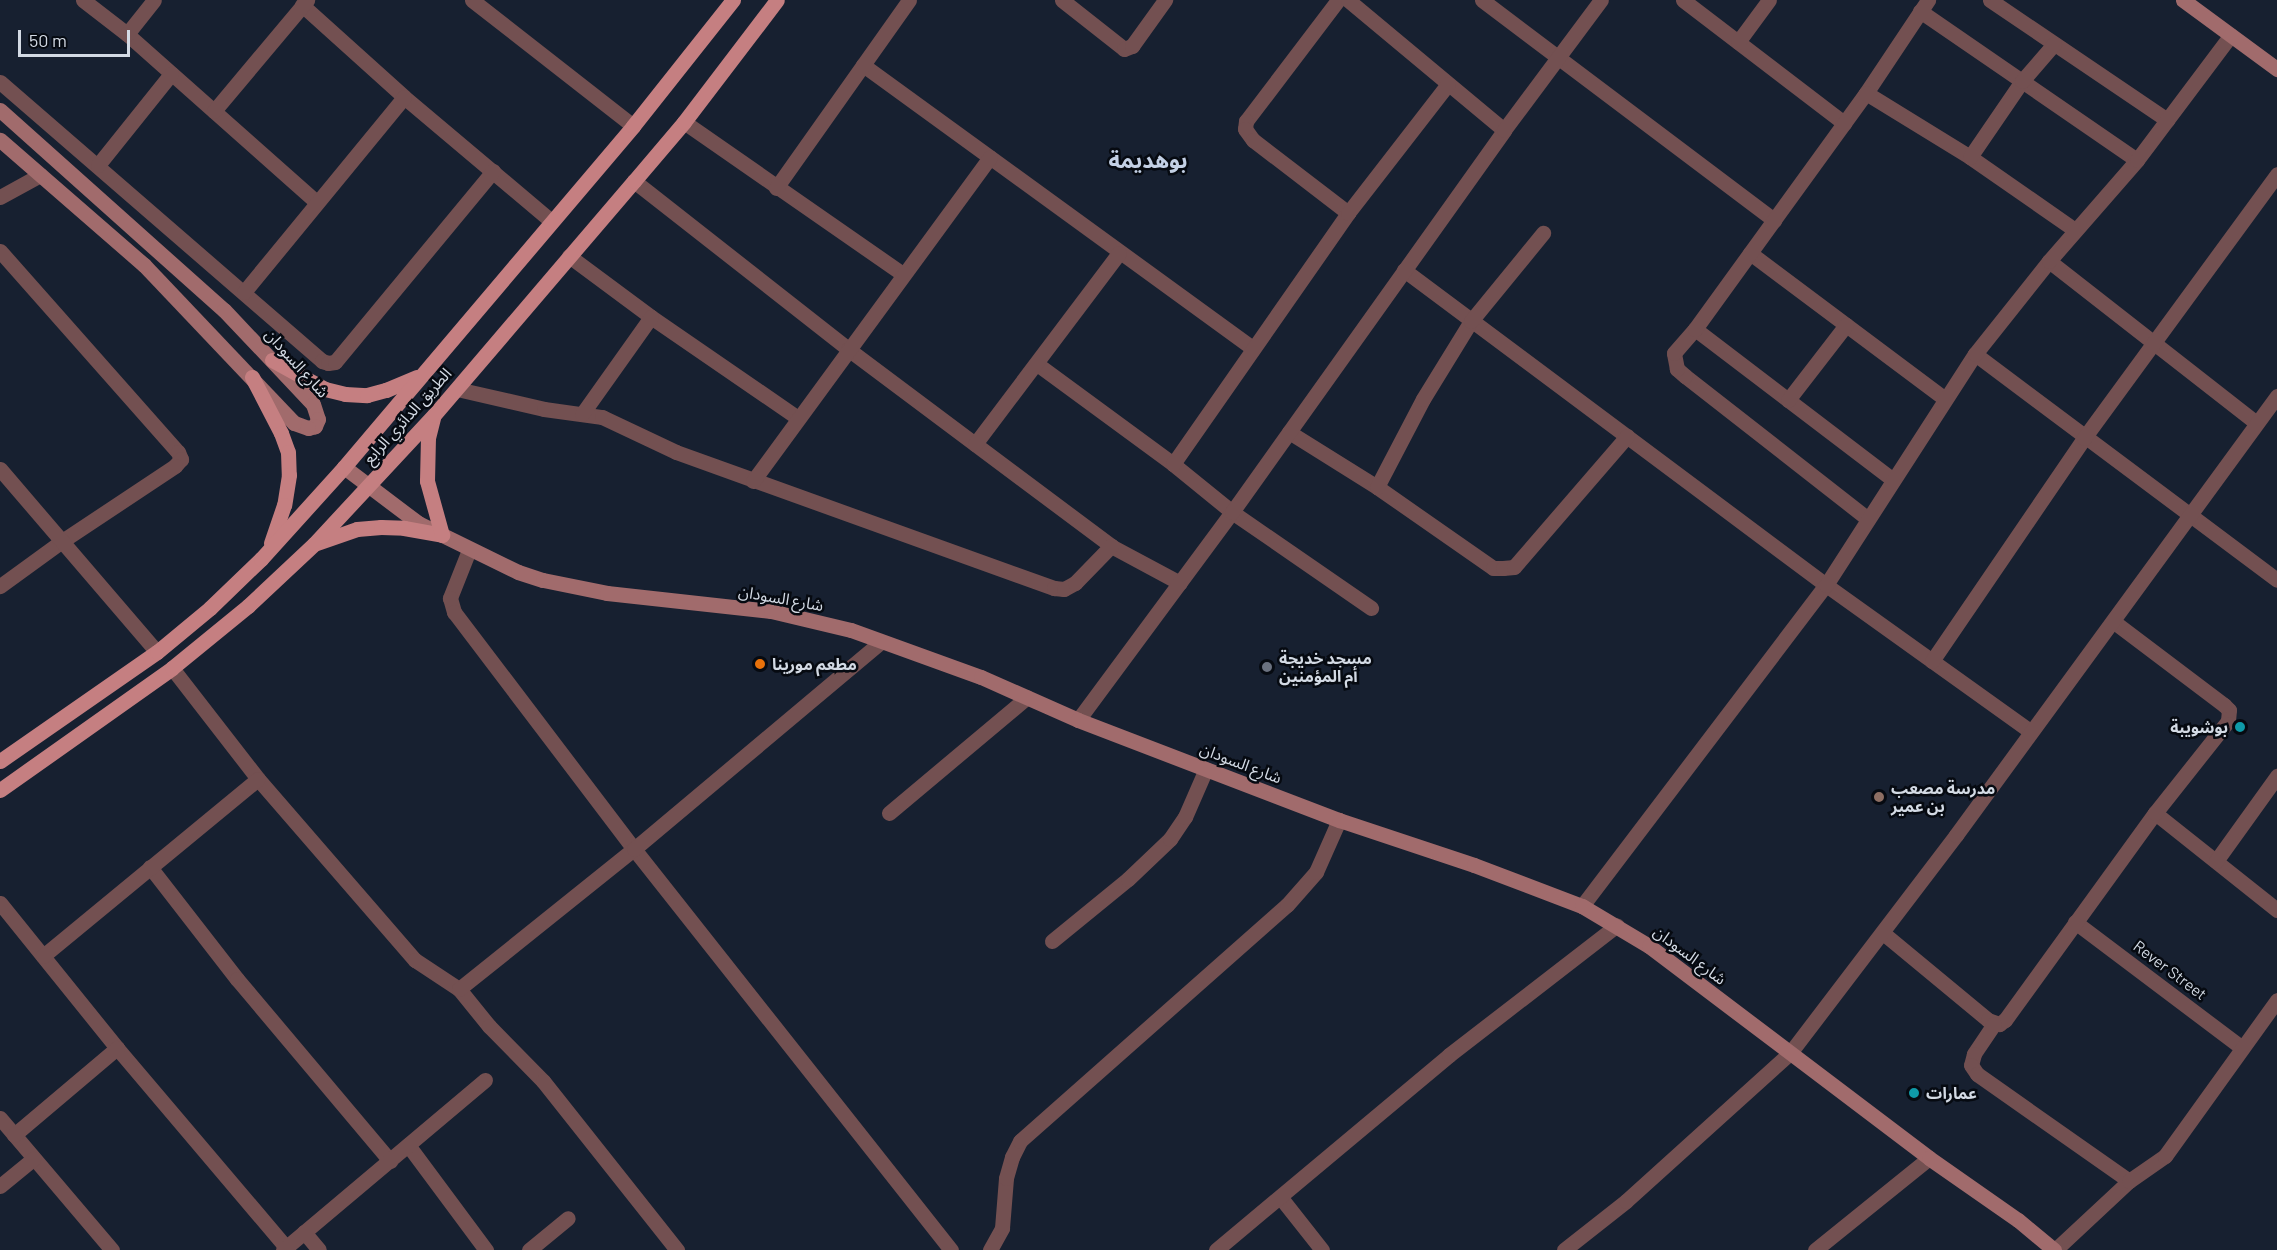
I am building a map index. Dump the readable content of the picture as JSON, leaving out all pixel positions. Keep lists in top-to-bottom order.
{
  "streets": {
    "main road": ["شارع السودان", "الطريق الدائري الرابع"],
    "street": ["Rever Street"]
  },
  "crossings": [
    ["شارع السودان", "الطريق الدائري الرابع"]
  ],
  "districts": ["بوهديمة"],
  "places": [
    "مطعم مورينا",
    "مسجد خديجة أم المؤمنين",
    "بوشويبة",
    "مدرسة مصعب بن عمير",
    "عمارات"
  ],
  "scale_bar": "50 m"
}
